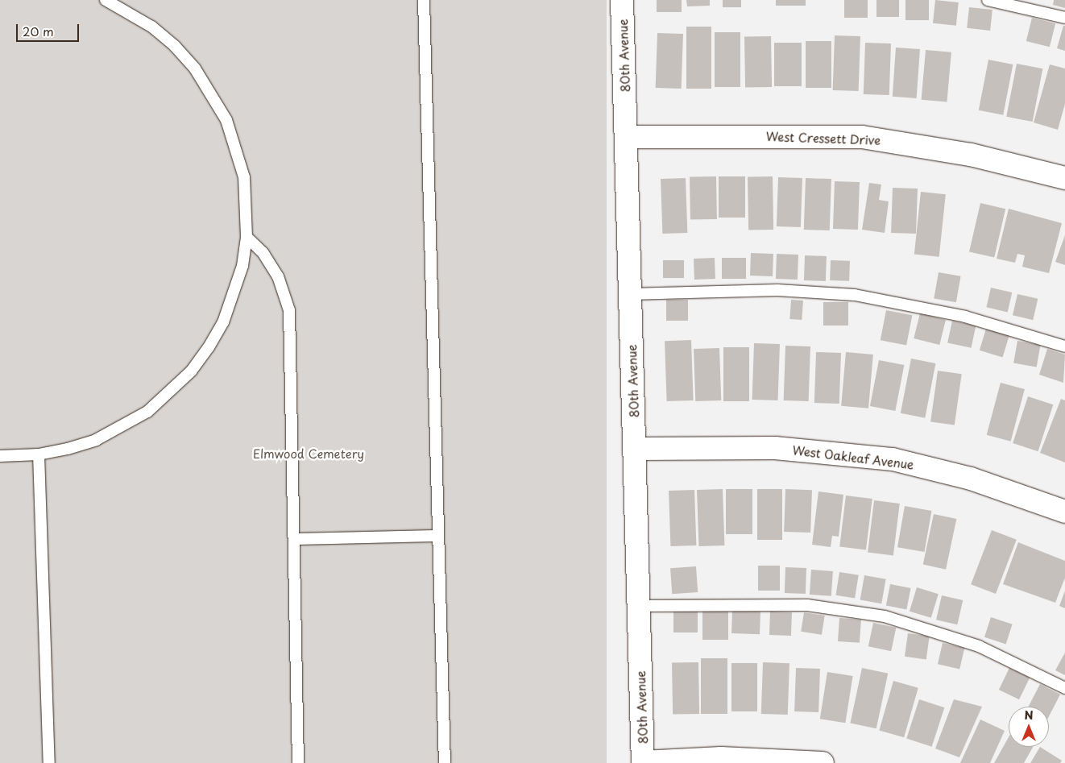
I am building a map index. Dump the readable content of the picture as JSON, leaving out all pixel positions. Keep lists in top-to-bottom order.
{
  "streets": {
    "street": ["80th Avenue", "West Cressett Drive", "West Oakleaf Avenue"]
  },
  "crossings": [
    ["80th Avenue", "West Cressett Drive"],
    ["80th Avenue", "West Oakleaf Avenue"]
  ],
  "parks": ["Elmwood Cemetery"],
  "scale_bar": "20 m",
  "north": "top"
}
